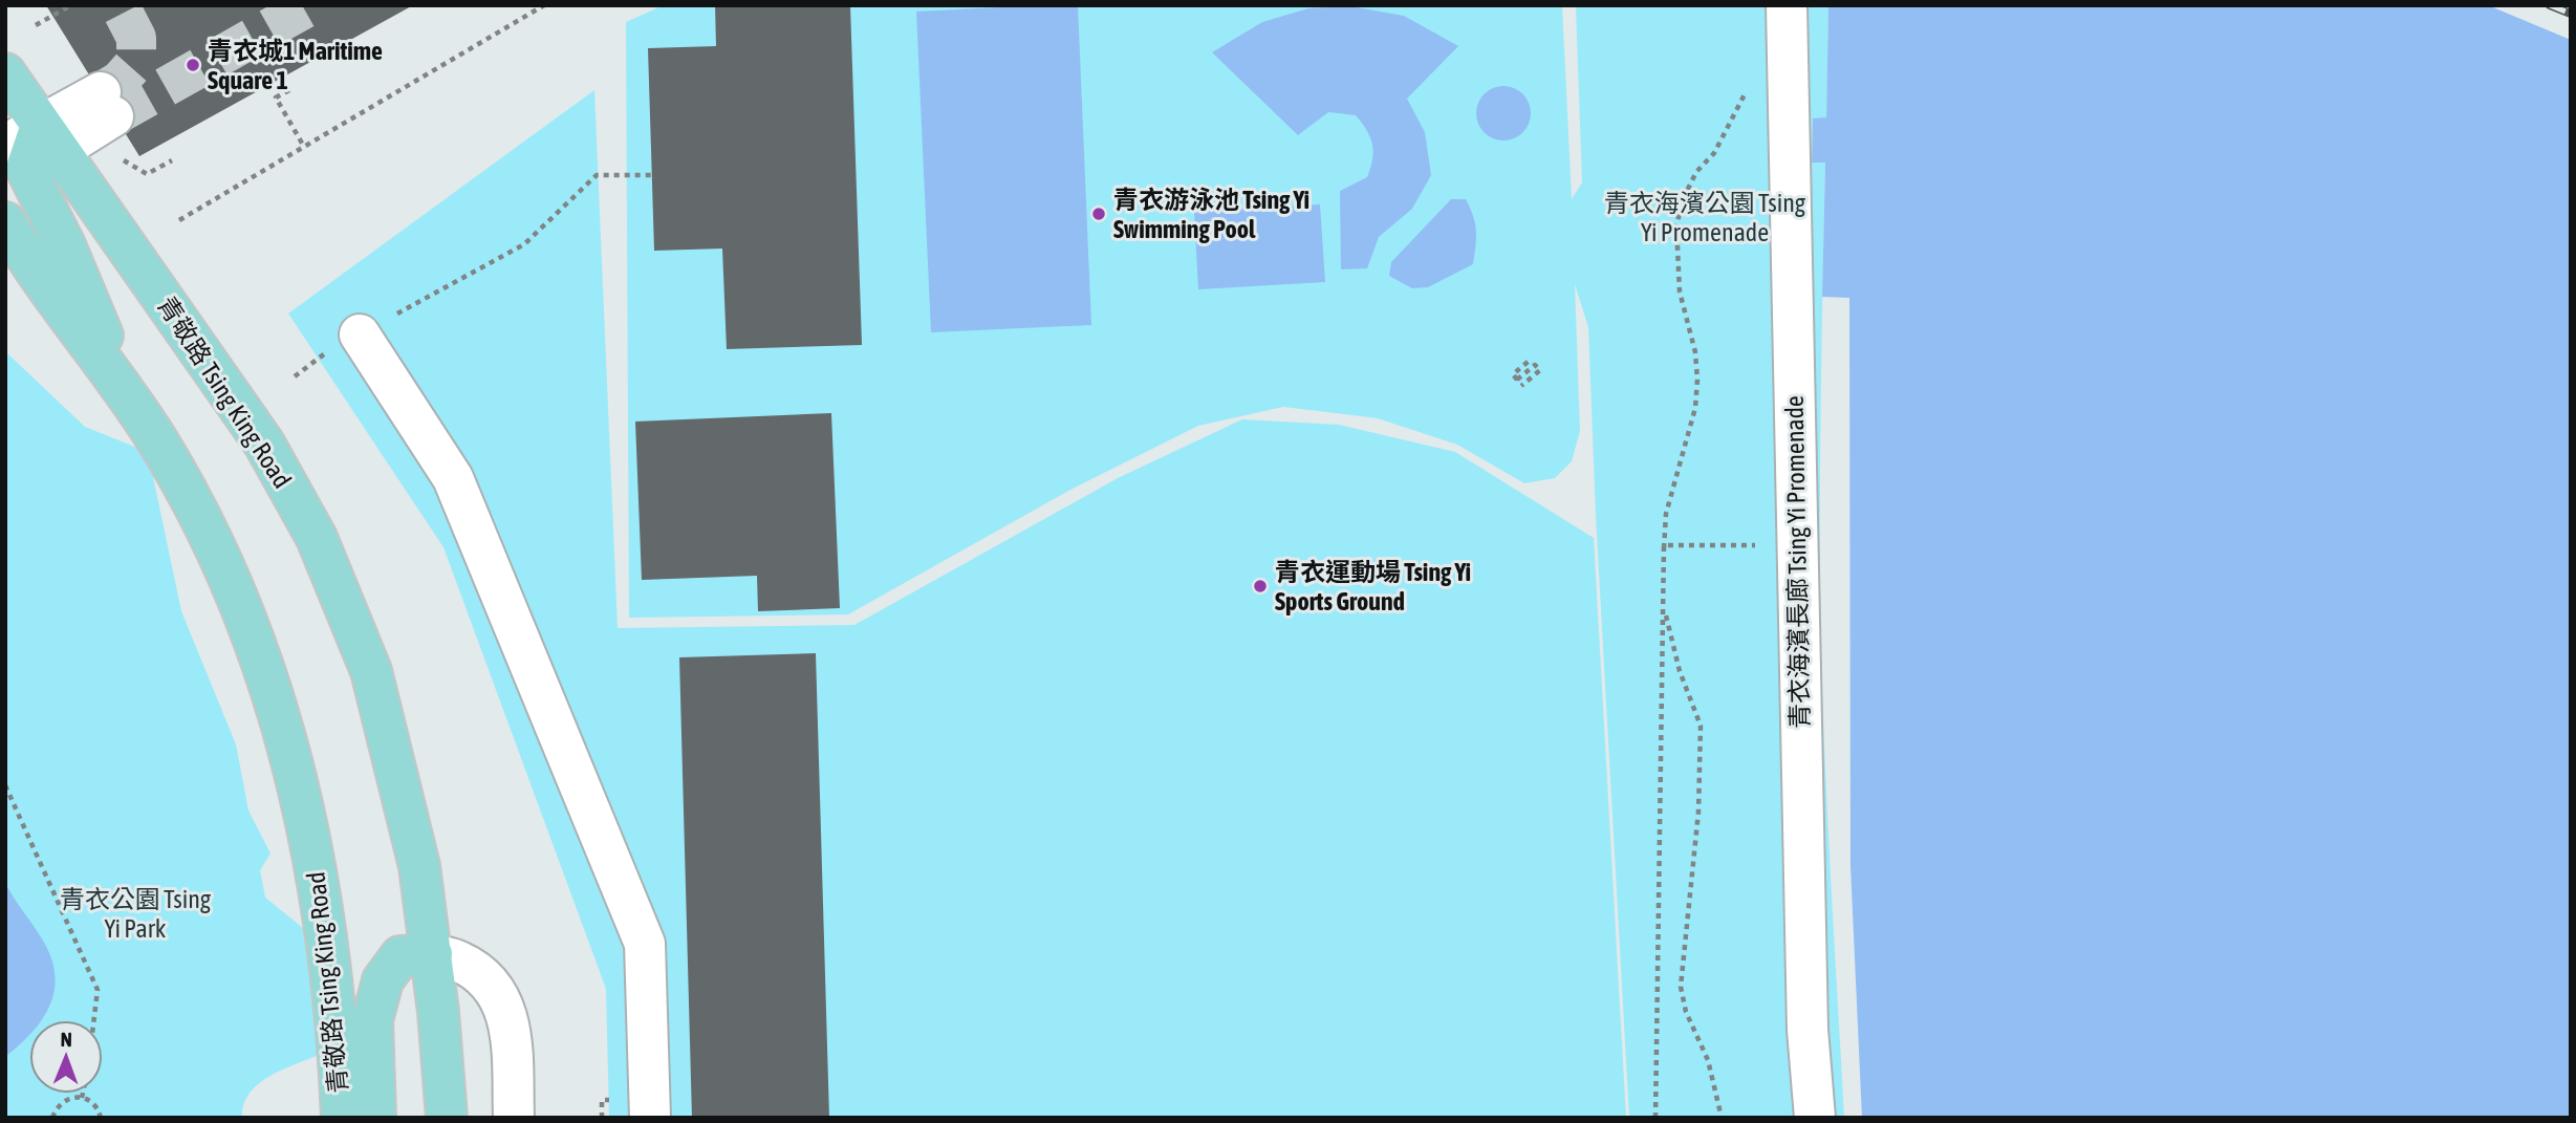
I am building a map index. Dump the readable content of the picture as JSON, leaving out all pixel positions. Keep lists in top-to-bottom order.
{
  "streets": {
    "main road": ["青敬路 Tsing King Road"],
    "street": ["青衣海濱長廊 Tsing Yi Promenade"]
  },
  "parks": ["青衣海濱公園 Tsing Yi Promenade", "青衣公園 Tsing Yi Park"],
  "places": ["青衣城1 Maritime Square 1", "青衣游泳池 Tsing Yi Swimming Pool", "青衣運動場 Tsing Yi Sports Ground"],
  "north": "top"
}
